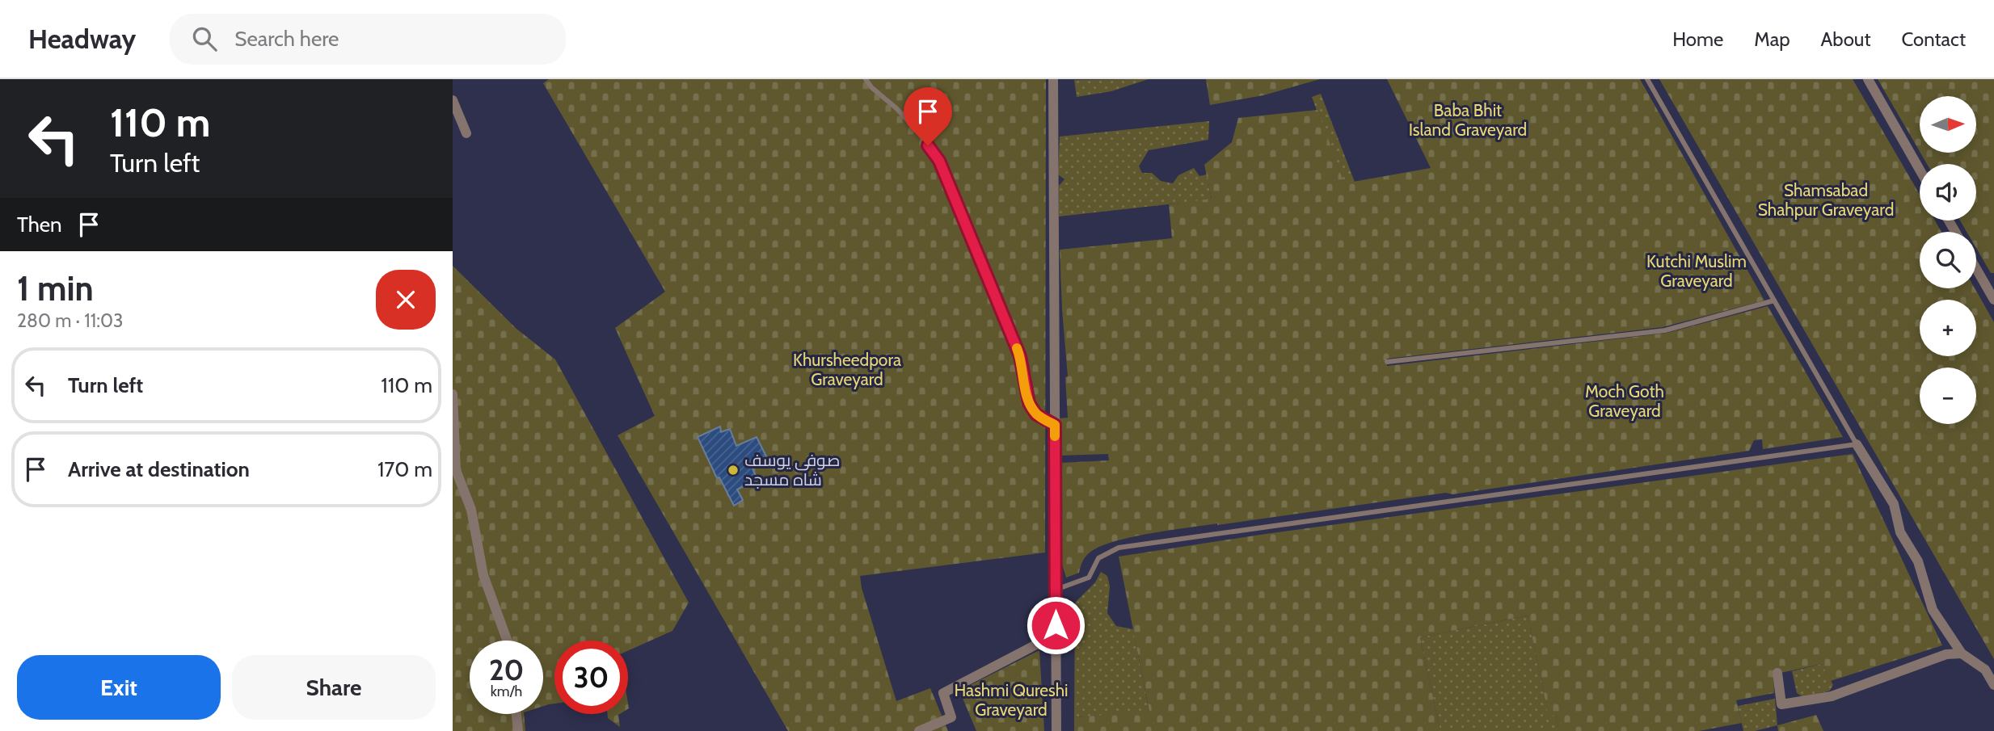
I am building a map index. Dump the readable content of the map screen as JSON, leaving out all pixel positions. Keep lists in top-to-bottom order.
{
  "parks": [
    "Baba Bhit Island Graveyard",
    "Shamsabad Shahpur Graveyard",
    "Kutchi Muslim Graveyard",
    "Khursheedpora Graveyard",
    "Moch Goth Graveyard",
    "Hashmi Qureshi Graveyard"
  ],
  "places": ["صوفی یوسف شاہ مسجد"],
  "north": "right",
  "page": {
    "header": "Headway",
    "search": "Search here",
    "nav": [
      "Home",
      "Map",
      "About",
      "Contact"
    ],
    "turn": ["110 m", "Turn left"],
    "map_buttons": ["+", "−"],
    "then": "Then",
    "heading": ["1 min", "280 m · 11:03"],
    "list": [
      {
        "name": "Turn left",
        "value": "110 m"
      },
      {
        "name": "Arrive at destination",
        "value": "170 m"
      }
    ],
    "speed": "20 km/h",
    "limit": "30",
    "buttons": ["Exit", "Share"]
  }
}
